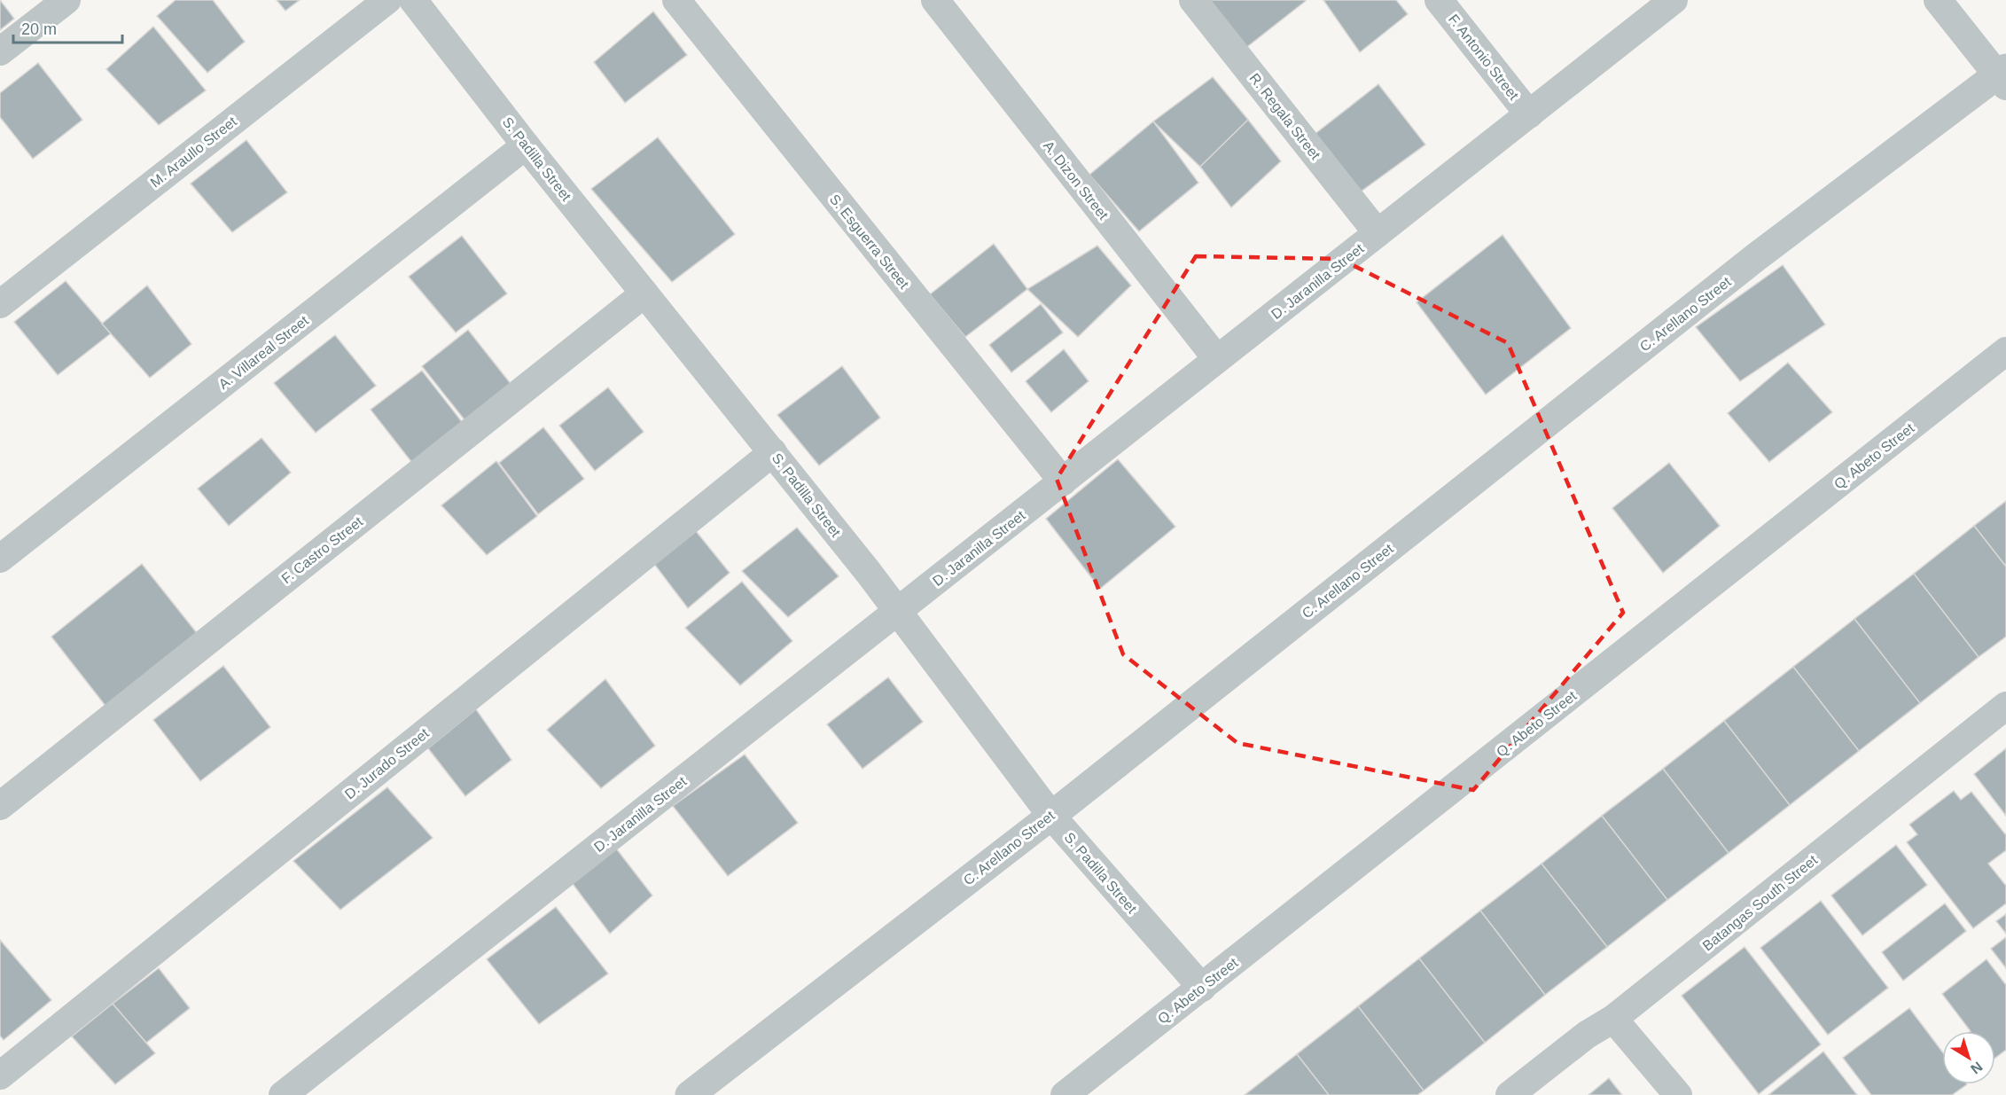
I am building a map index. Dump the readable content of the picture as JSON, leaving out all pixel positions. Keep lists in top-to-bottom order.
{
  "streets": {
    "street": [
      "F. Antonio Street",
      "R. Regala Street",
      "M. Araullo Street",
      "S. Padilla Street",
      "A. Dizon Street",
      "S. Esguerra Street",
      "D. Jaranilla Street",
      "C. Arellano Street",
      "A. Villareal Street",
      "Q. Abeto Street",
      "F. Castro Street",
      "D. Jurado Street",
      "Batangas South Street"
    ]
  },
  "crossings": [
    ["F. Antonio Street", "D. Jaranilla Street"],
    ["R. Regala Street", "D. Jaranilla Street"],
    ["S. Padilla Street", "D. Jaranilla Street"],
    ["S. Padilla Street", "C. Arellano Street"],
    ["S. Padilla Street", "A. Villareal Street"],
    ["S. Padilla Street", "Q. Abeto Street"],
    ["S. Padilla Street", "F. Castro Street"],
    ["S. Padilla Street", "D. Jurado Street"],
    ["A. Dizon Street", "D. Jaranilla Street"],
    ["S. Esguerra Street", "D. Jaranilla Street"]
  ],
  "scale_bar": "20 m",
  "north": "bottom right"
}
